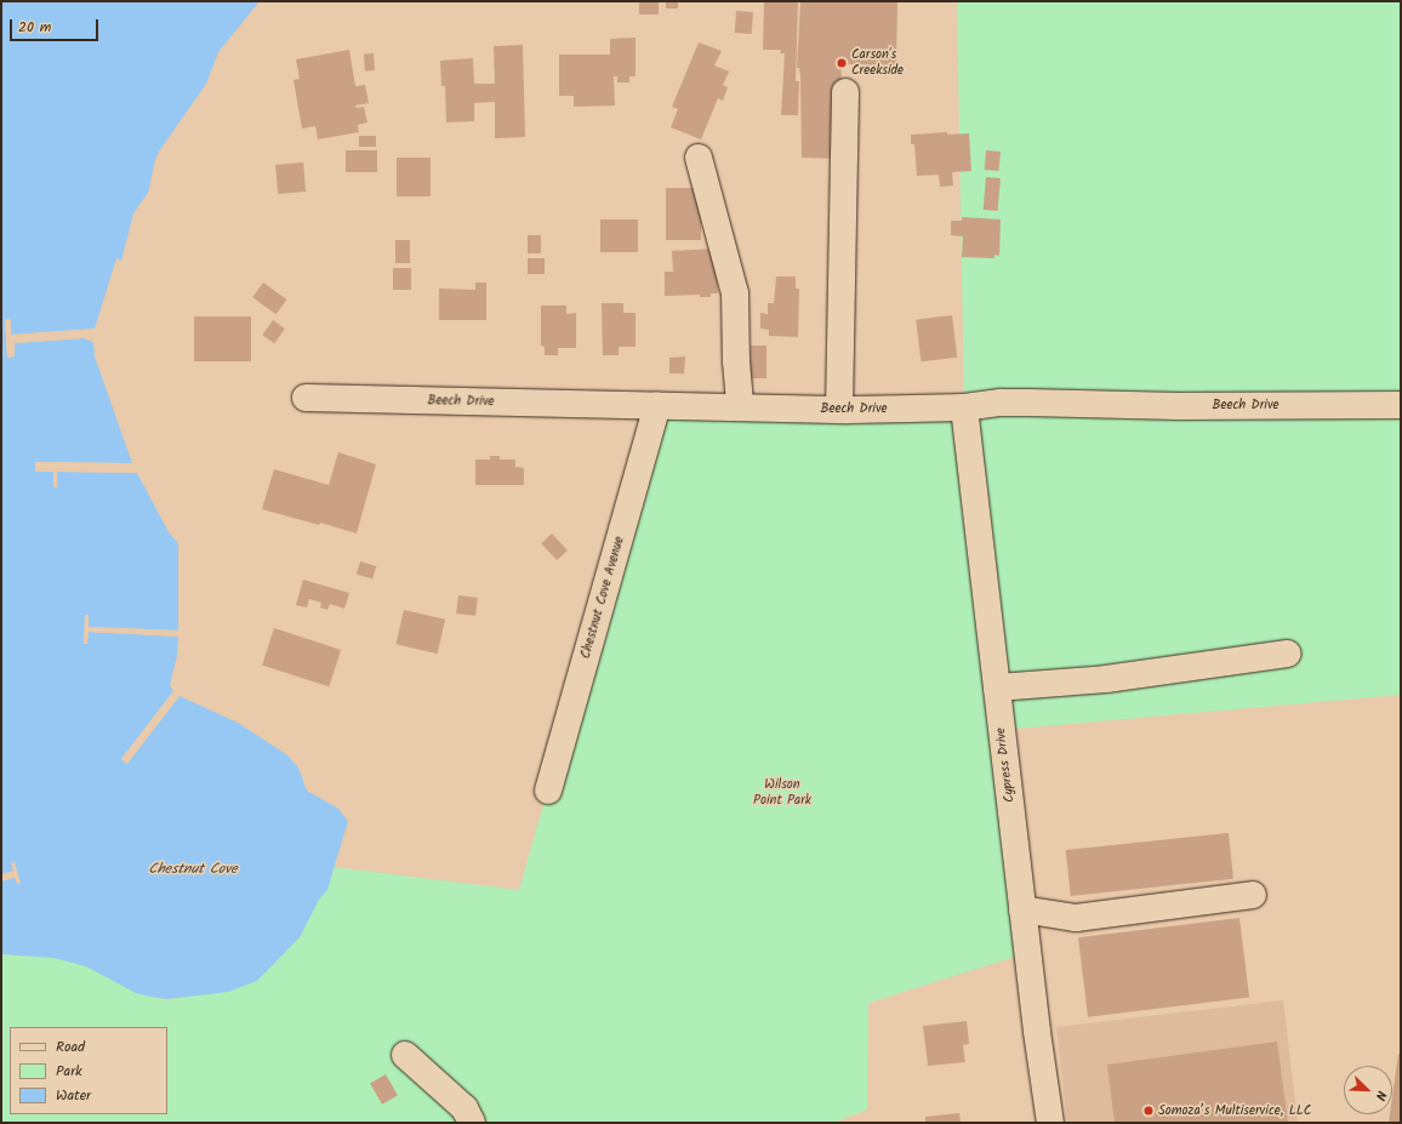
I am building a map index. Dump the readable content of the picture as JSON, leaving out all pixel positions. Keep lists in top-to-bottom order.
{
  "streets": {
    "street": ["Beech Drive", "Chestnut Cove Avenue", "Cypress Drive"]
  },
  "crossings": [
    ["Beech Drive", "Chestnut Cove Avenue"],
    ["Beech Drive", "Cypress Drive"]
  ],
  "water": ["Chestnut Cove"],
  "parks": ["Wilson Point Park"],
  "places": ["Carson's Creekside", "Somoza’s Multiservice, LLC"],
  "legend": ["Road", "Park", "Water"],
  "scale_bar": "20 m",
  "north": "bottom right"
}
